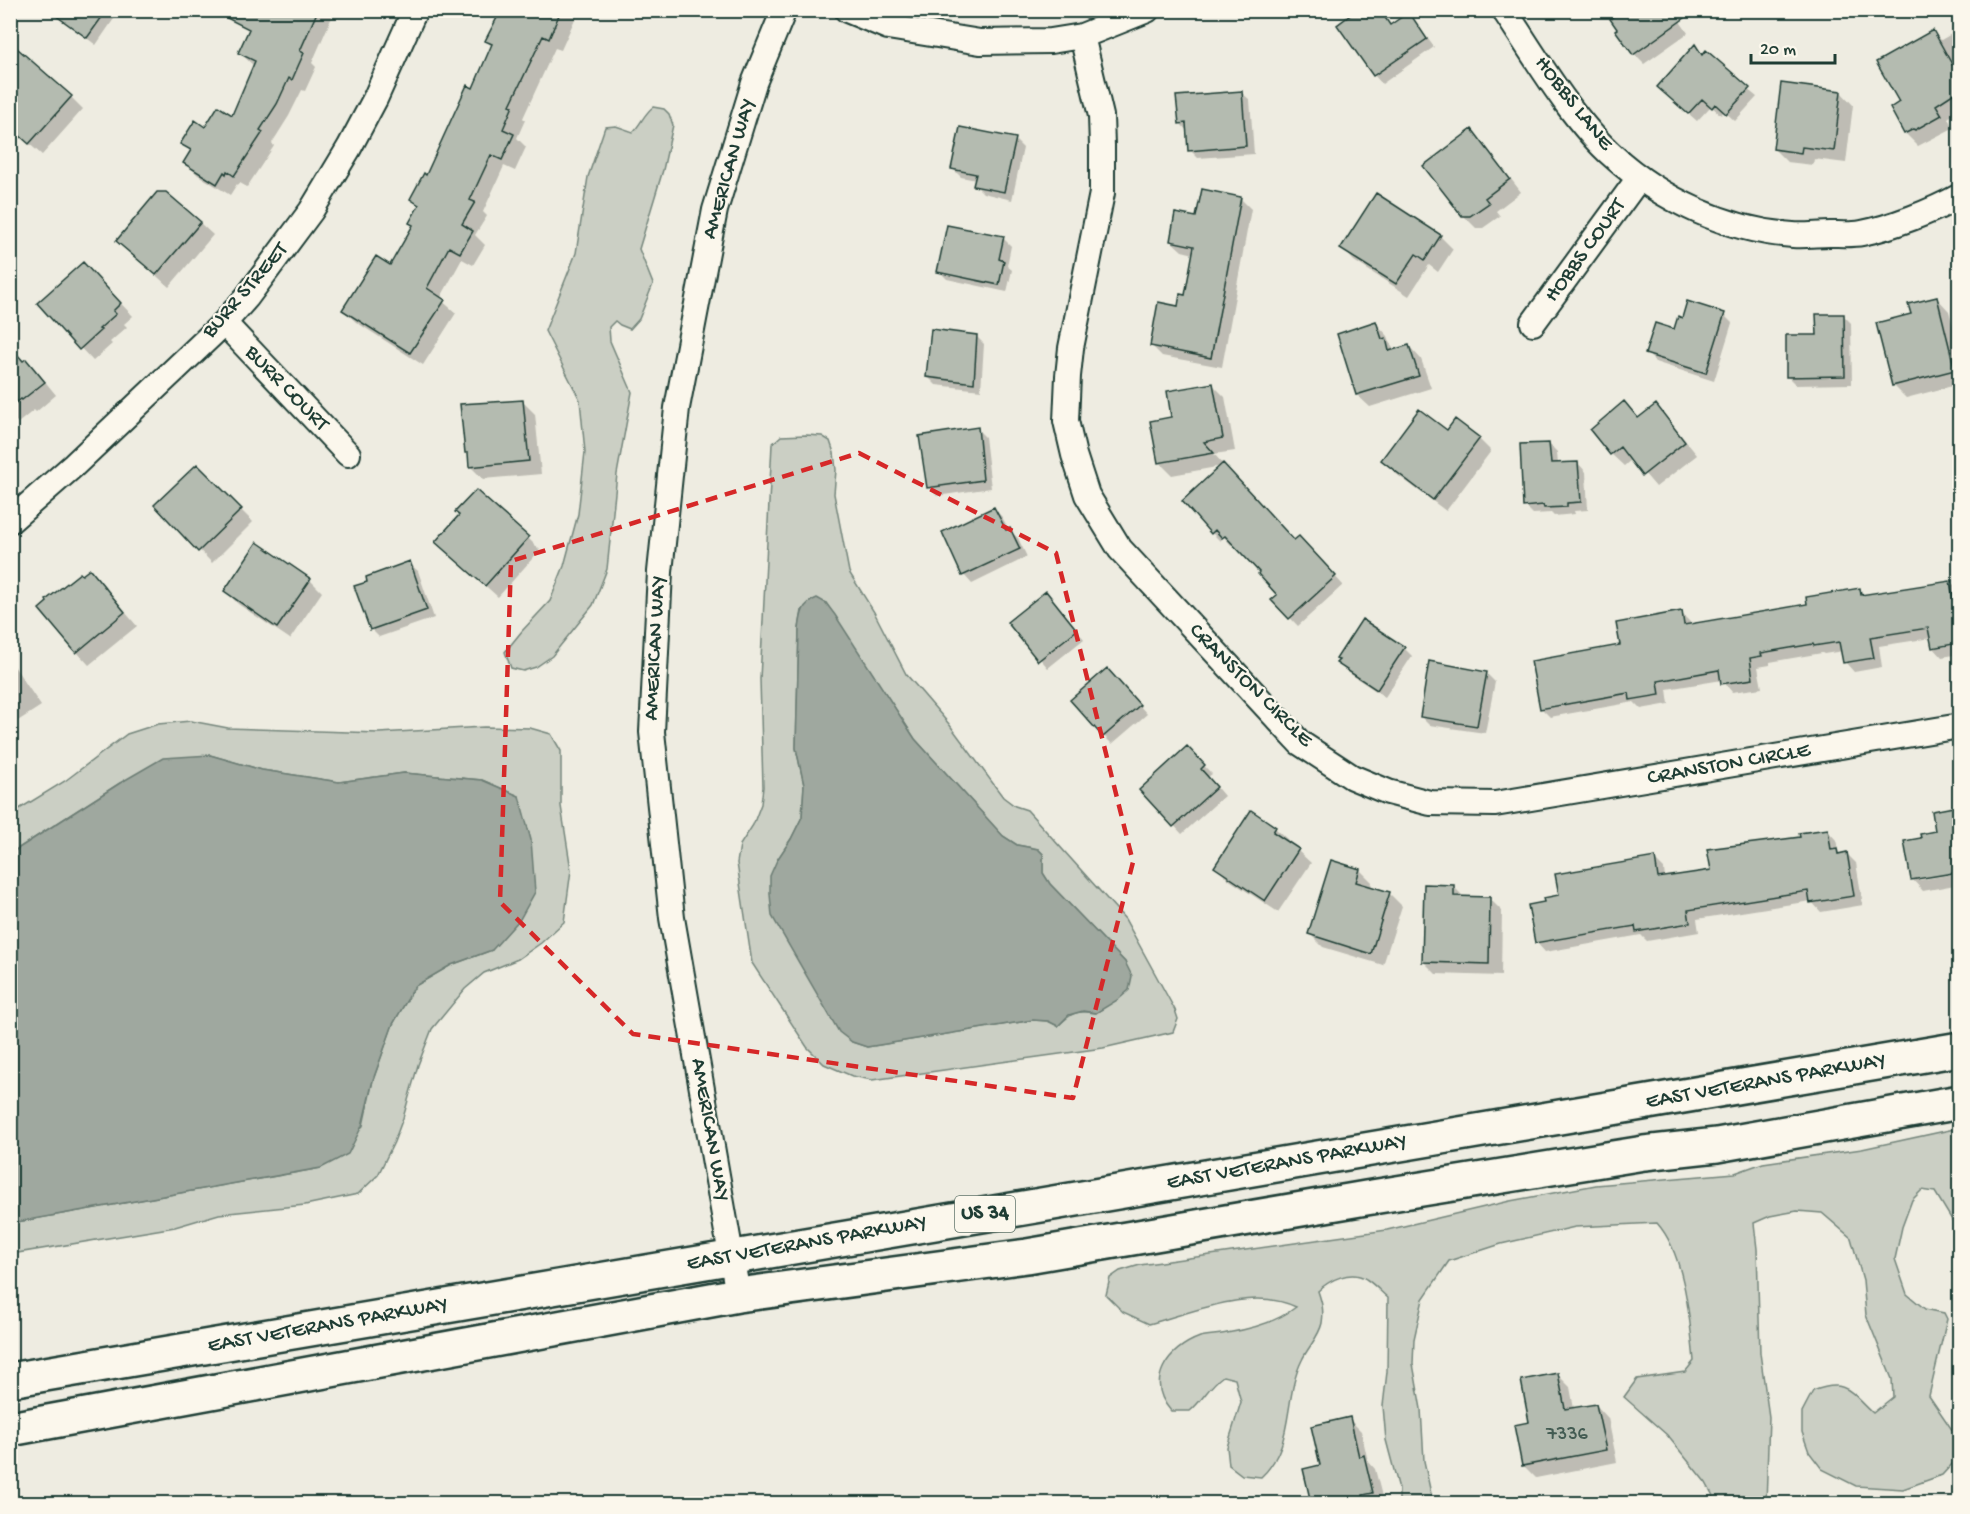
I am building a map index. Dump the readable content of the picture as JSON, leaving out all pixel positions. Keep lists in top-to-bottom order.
{
  "streets": {
    "main road": ["EAST VETERANS PARKWAY", "US 34"],
    "street": [
      "HOBBS LANE",
      "AMERICAN WAY",
      "HOBBS COURT",
      "BURR STREET",
      "BURR COURT",
      "CRANSTON CIRCLE"
    ]
  },
  "crossings": [
    ["HOBBS LANE", "HOBBS COURT"],
    ["AMERICAN WAY", "EAST VETERANS PARKWAY"],
    ["BURR STREET", "BURR COURT"]
  ],
  "house_numbers": ["7336"],
  "scale_bar": "20 m"
}
